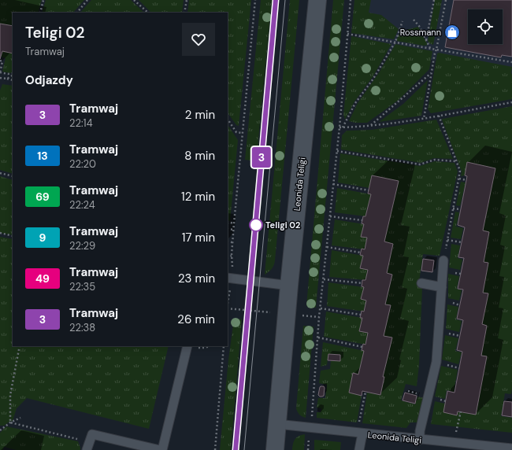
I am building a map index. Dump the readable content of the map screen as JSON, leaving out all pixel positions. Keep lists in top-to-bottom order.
{
  "streets": {
    "street": ["Leonida Teligi"]
  },
  "places": {
    "shop": ["Rossmann"],
    "other": ["Teligi 02"]
  },
  "lines": ["tram line 3"],
  "page": {
    "on_map": "3",
    "heading": [
      ["Teligi 02", "Tramwaj"],
      "Odjazdy"
    ],
    "list": [
      {
        "mark": "3",
        "name": "Tramwaj",
        "note": "22:14",
        "value": "2 min"
      },
      {
        "mark": "13",
        "name": "Tramwaj",
        "note": "22:20",
        "value": "8 min"
      },
      {
        "mark": "69",
        "name": "Tramwaj",
        "note": "22:24",
        "value": "12 min"
      },
      {
        "mark": "9",
        "name": "Tramwaj",
        "note": "22:29",
        "value": "17 min"
      },
      {
        "mark": "49",
        "name": "Tramwaj",
        "note": "22:35",
        "value": "23 min"
      },
      {
        "mark": "3",
        "name": "Tramwaj",
        "note": "22:38",
        "value": "26 min"
      }
    ]
  }
}
